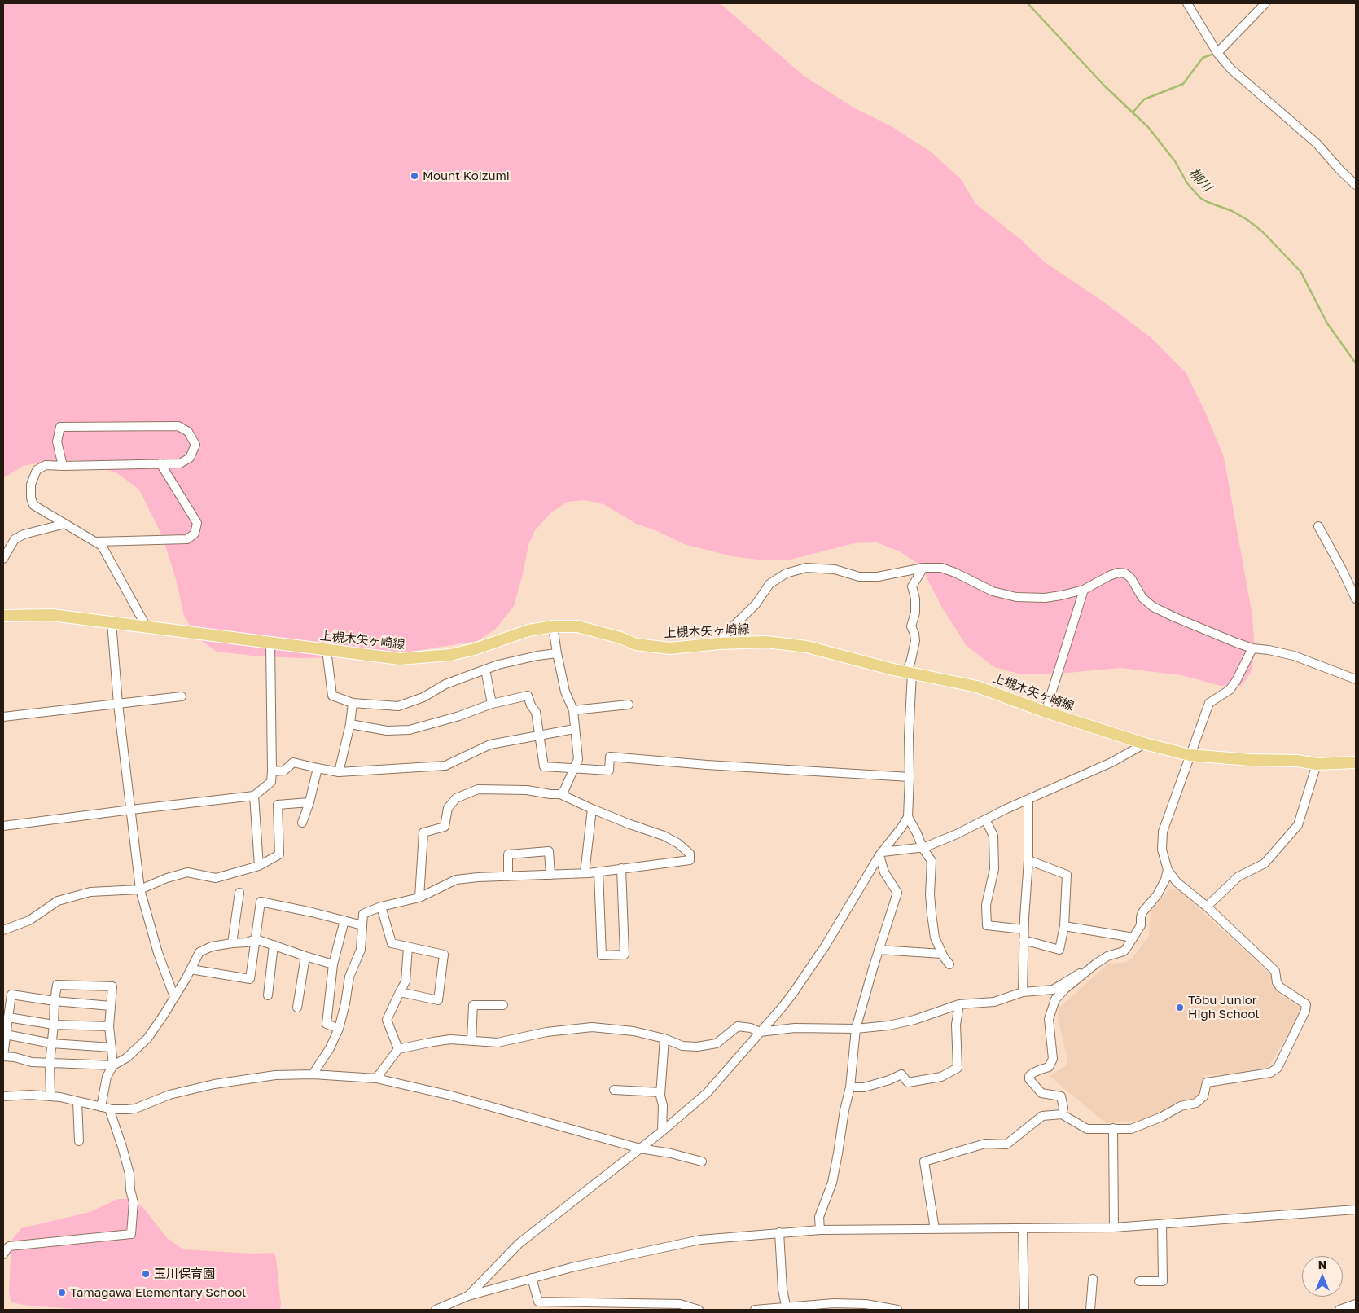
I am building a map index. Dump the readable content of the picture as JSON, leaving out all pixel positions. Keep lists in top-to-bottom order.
{
  "streets": {
    "main road": ["上槻木矢ヶ崎線"]
  },
  "water": ["柳川"],
  "places": [
    "Mount Koizumi",
    "Tōbu Junior High School",
    "玉川保育園",
    "Tamagawa Elementary School"
  ],
  "north": "top"
}
